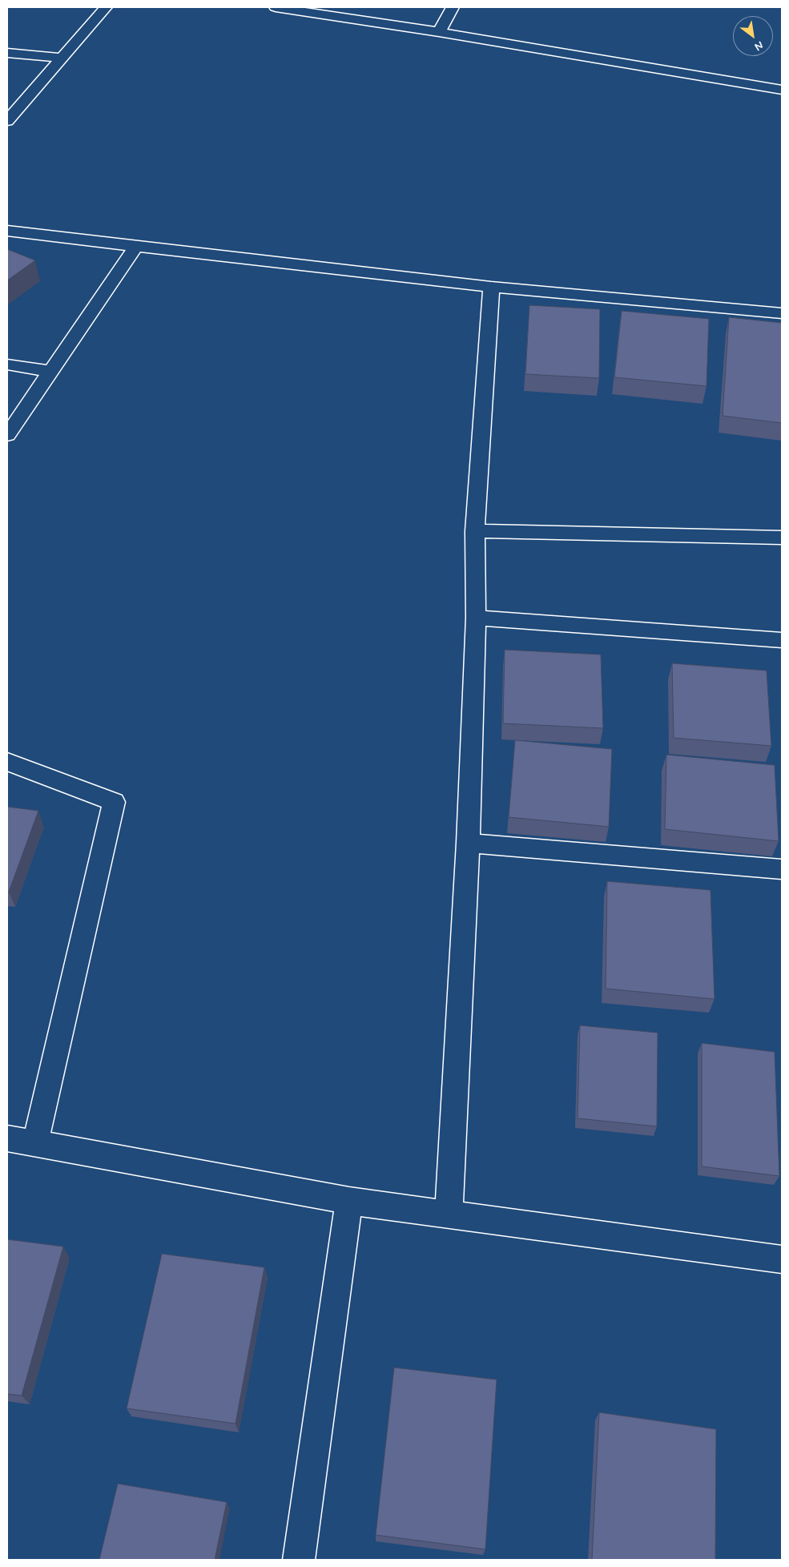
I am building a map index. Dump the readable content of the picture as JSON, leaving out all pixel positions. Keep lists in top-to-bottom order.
{
  "north": "bottom right"
}
